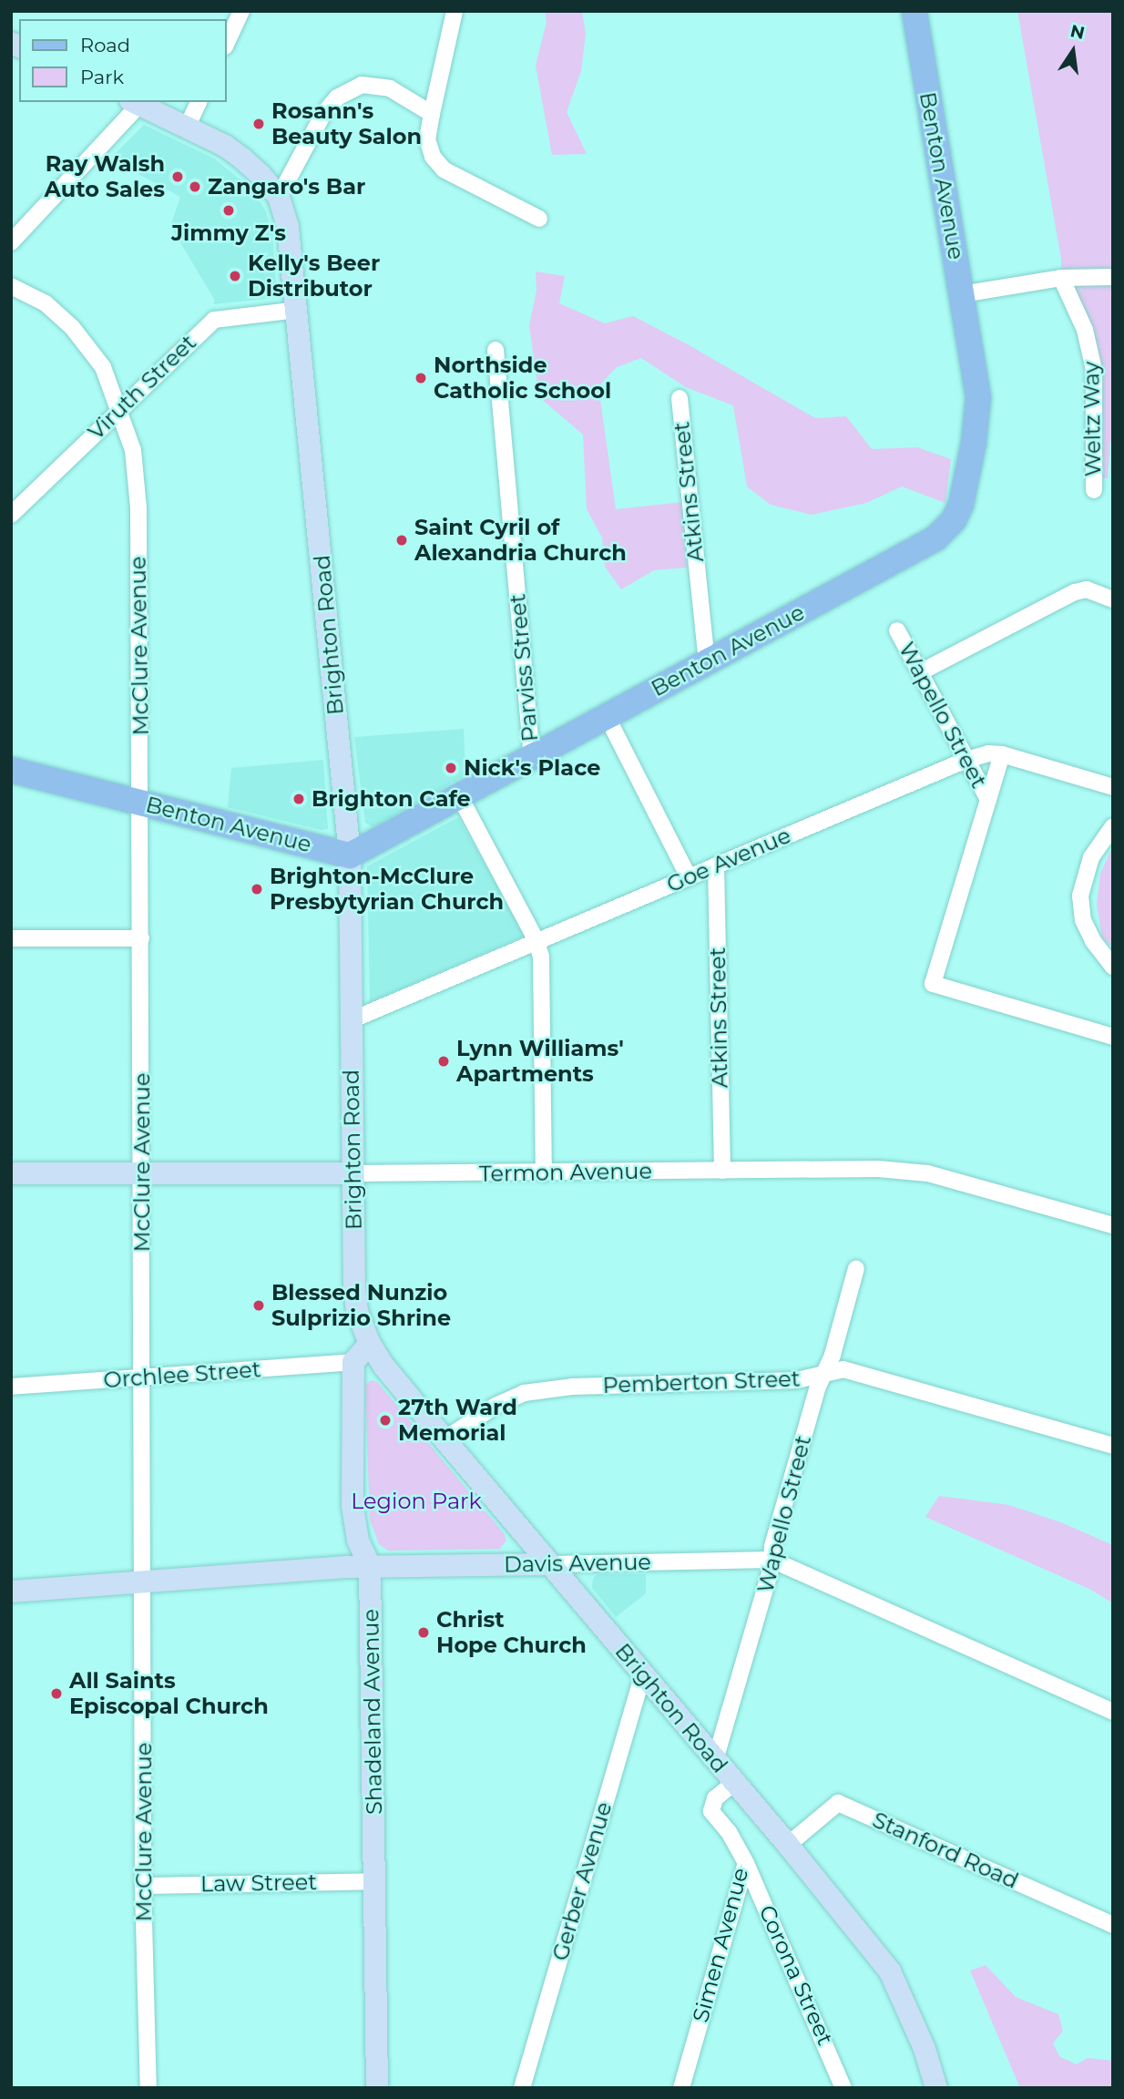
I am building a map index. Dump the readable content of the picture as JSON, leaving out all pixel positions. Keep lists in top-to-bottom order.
{
  "streets": {
    "main road": ["Benton Avenue"],
    "street": [
      "Viruth Street",
      "Weltz Way",
      "Atkins Street",
      "Brighton Road",
      "McClure Avenue",
      "Parviss Street",
      "Wapello Street",
      "Goe Avenue",
      "Termon Avenue",
      "Orchlee Street",
      "Pemberton Street",
      "Davis Avenue",
      "Shadeland Avenue",
      "Stanford Road",
      "Gerber Avenue",
      "Law Street",
      "Simen Avenue",
      "Corona Street"
    ]
  },
  "crossings": [
    ["Benton Avenue", "Atkins Street"],
    ["Benton Avenue", "Brighton Road"],
    ["Benton Avenue", "McClure Avenue"],
    ["Benton Avenue", "Parviss Street"],
    ["Viruth Street", "Brighton Road"],
    ["Viruth Street", "McClure Avenue"],
    ["Atkins Street", "Goe Avenue"],
    ["Atkins Street", "Termon Avenue"],
    ["Brighton Road", "Wapello Street"],
    ["Brighton Road", "Goe Avenue"],
    ["Brighton Road", "Termon Avenue"],
    ["Brighton Road", "Pemberton Street"],
    ["Brighton Road", "Davis Avenue"],
    ["Brighton Road", "Stanford Road"],
    ["Brighton Road", "Gerber Avenue"],
    ["Brighton Road", "Simen Avenue"],
    ["McClure Avenue", "Termon Avenue"],
    ["McClure Avenue", "Orchlee Street"],
    ["McClure Avenue", "Davis Avenue"],
    ["McClure Avenue", "Law Street"],
    ["Wapello Street", "Goe Avenue"],
    ["Wapello Street", "Pemberton Street"],
    ["Wapello Street", "Davis Avenue"],
    ["Orchlee Street", "Shadeland Avenue"],
    ["Davis Avenue", "Shadeland Avenue"],
    ["Shadeland Avenue", "Law Street"],
    ["Simen Avenue", "Corona Street"]
  ],
  "parks": ["Legion Park"],
  "places": [
    "Rosann's Beauty Salon",
    "Ray Walsh Auto Sales",
    "Zangaro's Bar",
    "Jimmy Z's",
    "Kelly's Beer Distributor",
    "Northside Catholic School",
    "Saint Cyril of Alexandria Church",
    "Nick's Place",
    "Brighton Cafe",
    "Brighton-McClure Presbytyrian Church",
    "Lynn Williams' Apartments",
    "Blessed Nunzio Sulprizio Shrine",
    "27th Ward Memorial",
    "Christ Hope Church",
    "All Saints Episcopal Church"
  ],
  "legend": ["Road", "Park"],
  "north": "top"
}
